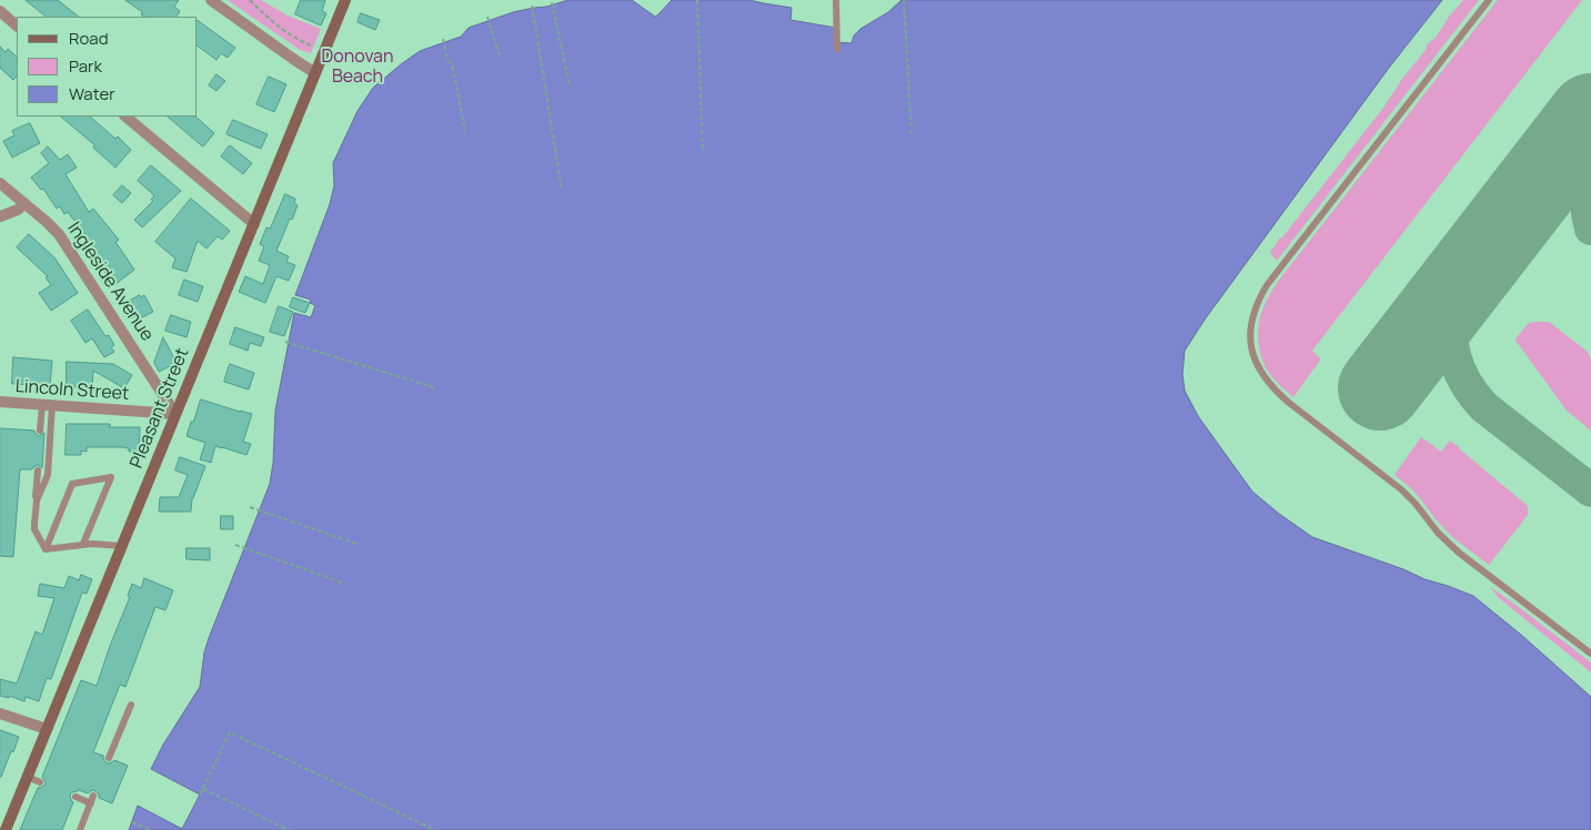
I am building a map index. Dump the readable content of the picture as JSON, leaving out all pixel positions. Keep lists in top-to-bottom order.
{
  "streets": {
    "main road": ["Pleasant Street"],
    "street": ["Ingleside Avenue", "Lincoln Street"]
  },
  "crossings": [
    ["Ingleside Avenue", "Lincoln Street"],
    ["Ingleside Avenue", "Pleasant Street"],
    ["Lincoln Street", "Pleasant Street"]
  ],
  "parks": ["Donovan Beach"],
  "legend": ["Road", "Park", "Water"]
}
